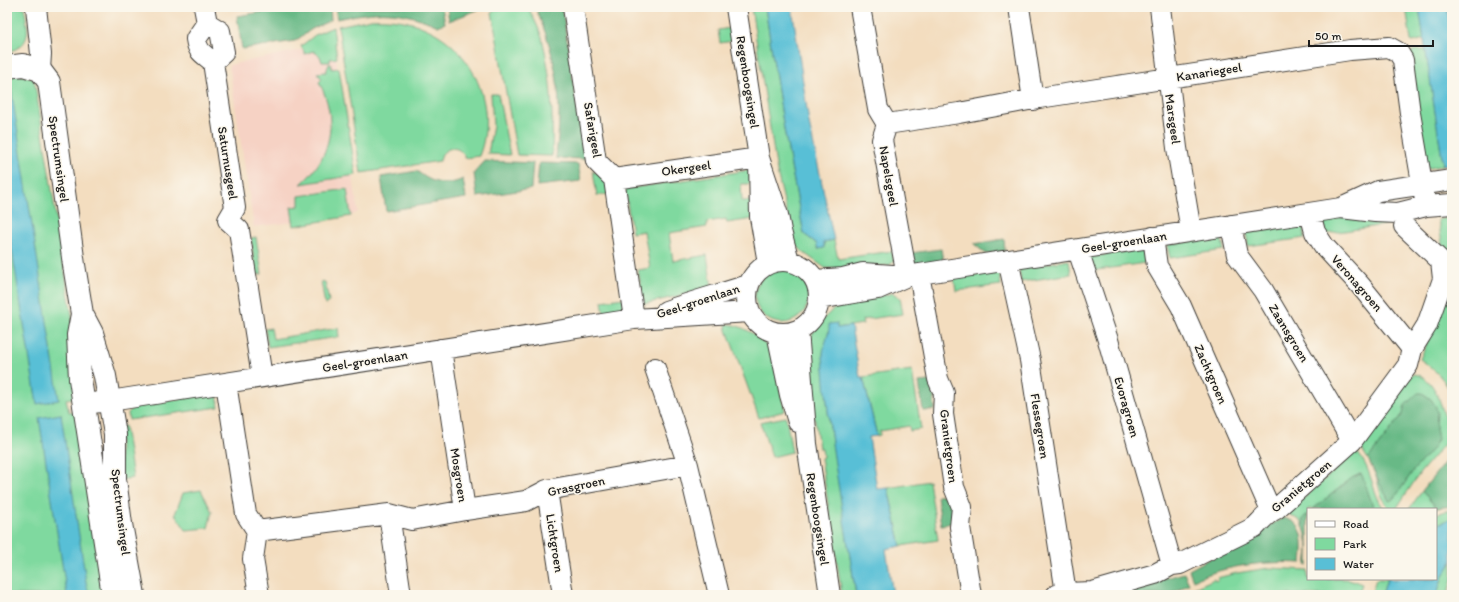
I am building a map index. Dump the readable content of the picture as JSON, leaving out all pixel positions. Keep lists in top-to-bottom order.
{
  "streets": {
    "street": [
      "Kanariegeel",
      "Regenboogsingel",
      "Marsgeel",
      "Safarigeel",
      "Spectrumsingel",
      "Saturnusgeel",
      "Okergeel",
      "Napelsgeel",
      "Geel-groenlaan",
      "Veronagroen",
      "Zaansgroen",
      "Zachtgroen",
      "Evoragroen",
      "Flessegroen",
      "Granietgroen",
      "Mosgroen",
      "Grasgroen",
      "Lichtgroen"
    ]
  },
  "crossings": [
    ["Kanariegeel", "Marsgeel"],
    ["Kanariegeel", "Napelsgeel"],
    ["Kanariegeel", "Geel-groenlaan"],
    ["Regenboogsingel", "Okergeel"],
    ["Regenboogsingel", "Geel-groenlaan"],
    ["Marsgeel", "Geel-groenlaan"],
    ["Safarigeel", "Okergeel"],
    ["Spectrumsingel", "Geel-groenlaan"],
    ["Saturnusgeel", "Geel-groenlaan"],
    ["Napelsgeel", "Geel-groenlaan"],
    ["Napelsgeel", "Granietgroen"],
    ["Geel-groenlaan", "Veronagroen"],
    ["Geel-groenlaan", "Zaansgroen"],
    ["Geel-groenlaan", "Zachtgroen"],
    ["Geel-groenlaan", "Evoragroen"],
    ["Geel-groenlaan", "Flessegroen"],
    ["Geel-groenlaan", "Granietgroen"],
    ["Geel-groenlaan", "Mosgroen"],
    ["Veronagroen", "Granietgroen"],
    ["Zaansgroen", "Granietgroen"],
    ["Zachtgroen", "Granietgroen"],
    ["Evoragroen", "Granietgroen"],
    ["Flessegroen", "Granietgroen"],
    ["Mosgroen", "Grasgroen"],
    ["Grasgroen", "Lichtgroen"]
  ],
  "legend": ["Road", "Park", "Water"],
  "scale_bar": "50 m"
}
